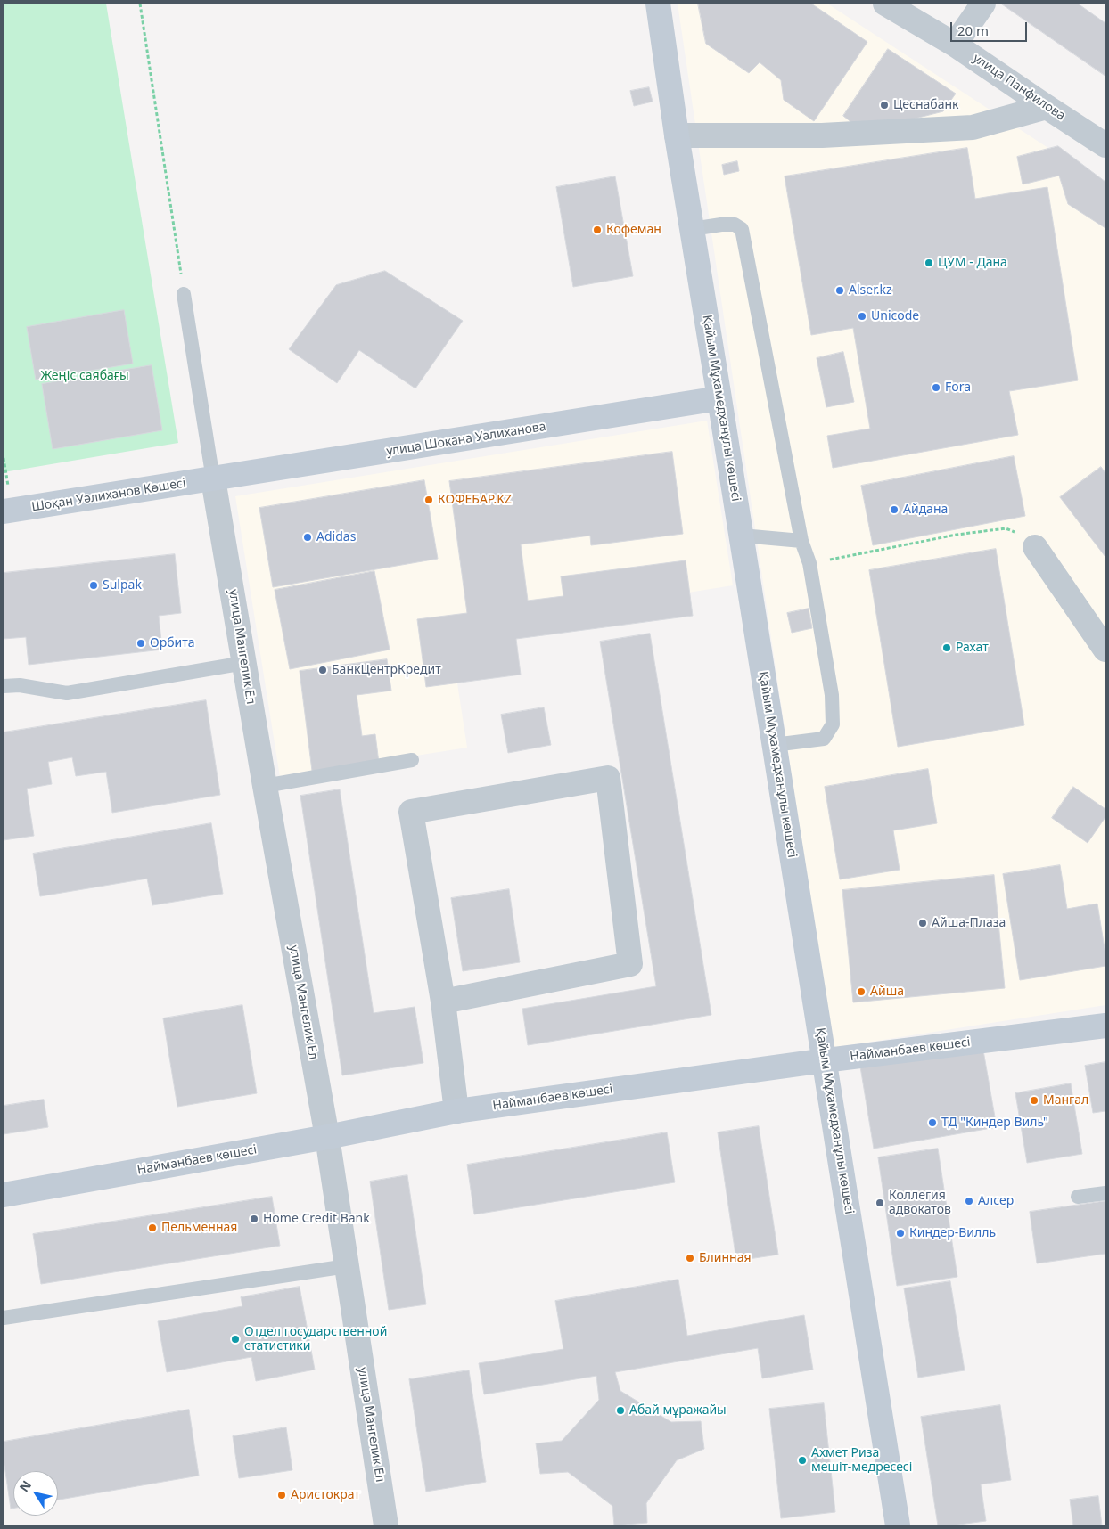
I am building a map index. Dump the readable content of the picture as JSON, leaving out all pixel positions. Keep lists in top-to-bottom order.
{
  "streets": {
    "street": [
      "улица Панфилова",
      "Қайым Мұхамедханұлы көшесі",
      "улица Шокана Уалиханова",
      "Шоқан Уәлиханов Көшесі",
      "улица Мангелик Ел",
      "Найманбаев көшесі"
    ]
  },
  "crossings": [
    ["Қайым Мұхамедханұлы көшесі", "улица Шокана Уалиханова"],
    ["Қайым Мұхамедханұлы көшесі", "Найманбаев көшесі"],
    ["улица Шокана Уалиханова", "Шоқан Уәлиханов Көшесі"],
    ["улица Шокана Уалиханова", "улица Мангелик Ел"],
    ["Шоқан Уәлиханов Көшесі", "улица Мангелик Ел"],
    ["улица Мангелик Ел", "Найманбаев көшесі"]
  ],
  "parks": ["Жеңіс саябағы"],
  "places": [
    "Цеснабанк",
    "Кофеман",
    "ЦУМ - Дана",
    "Alser.kz",
    "Unicode",
    "Fora",
    "КОФЕБАР.KZ",
    "Айдана",
    "Adidas",
    "Sulpak",
    "Орбита",
    "Рахат",
    "БанкЦентрКредит",
    "Айша-Плаза",
    "Айша",
    "Мангал",
    "ТД \"Киндер Виль\"",
    "Алсер",
    "Коллегия адвокатов",
    "Home Credit Bank",
    "Пельменная",
    "Киндер-Вилль",
    "Блинная",
    "Отдел государственной статистики",
    "Абай мұражайы",
    "Ахмет Риза мешіт-медресесі",
    "Аристократ"
  ],
  "scale_bar": "20 m",
  "north": "top left"
}
